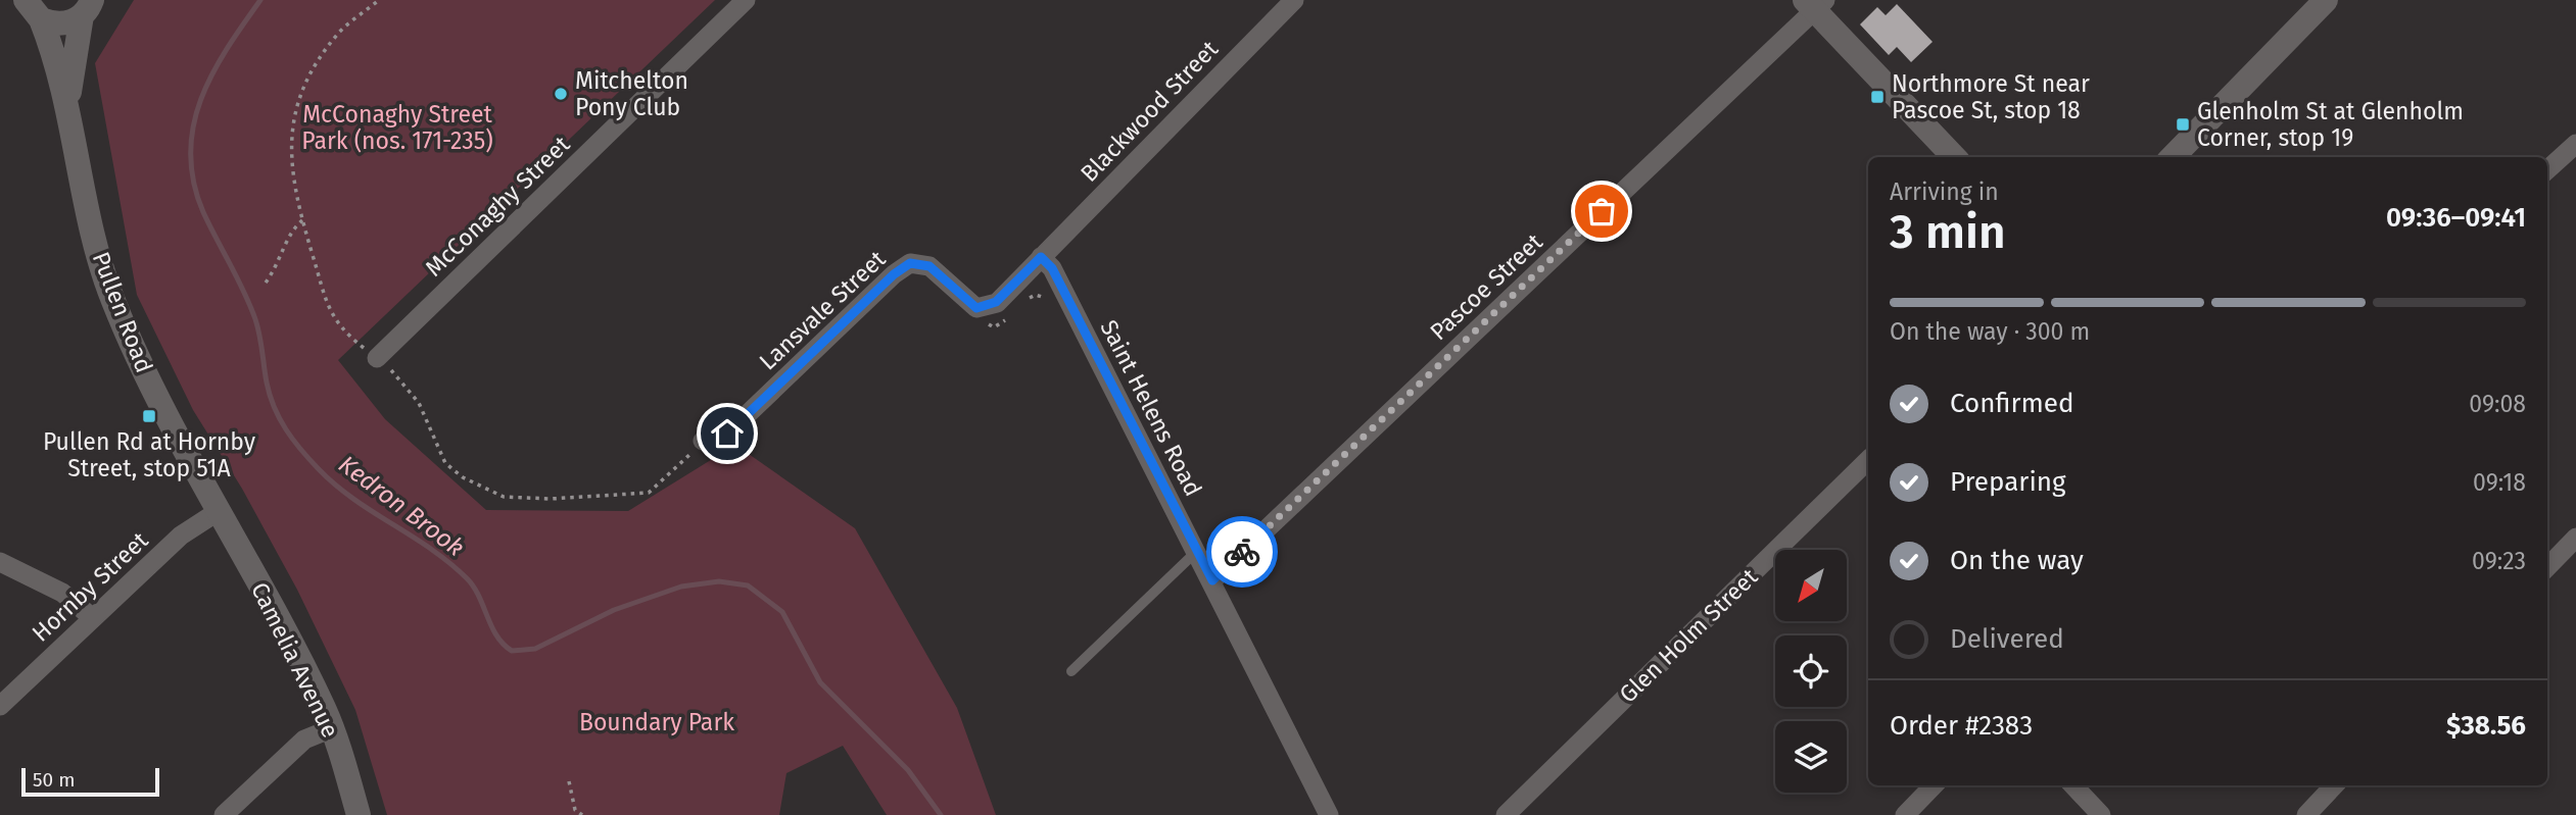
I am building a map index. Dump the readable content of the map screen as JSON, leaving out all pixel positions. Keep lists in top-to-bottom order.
{
  "streets": {
    "street": [
      "Blackwood Street",
      "McConaghy Street",
      "Pascoe Street",
      "Lansvale Street",
      "Pullen Road",
      "Saint Helens Road",
      "Hornby Street",
      "Glen Holm Street",
      "Camelia Avenue"
    ]
  },
  "crossings": [
    ["Blackwood Street", "Saint Helens Road"],
    ["Pascoe Street", "Saint Helens Road"],
    ["Pullen Road", "Hornby Street"],
    ["Pullen Road", "Camelia Avenue"],
    ["Hornby Street", "Camelia Avenue"]
  ],
  "water": ["Kedron Brook"],
  "parks": ["McConaghy Street Park (nos. 171-235)", "Boundary Park"],
  "places": {
    "other": ["Mitchelton Pony Club"],
    "transit": ["Northmore St near Pascoe St, stop 18", "Glenholm St at Glenholm Corner, stop 19", "Pullen Rd at Hornby Street, stop 51A"]
  },
  "scale_bar": "50 m",
  "north": "bottom left",
  "page": {
    "heading": ["3 min", "Arriving in", "09:36–09:41"],
    "panel": ["Order #2383", "$38.56"],
    "bar": "On the way · 300 m",
    "list": [
      ["Confirmed", "09:08"],
      ["Preparing", "09:18"],
      ["On the way", "09:23"],
      "Delivered"
    ],
    "scale": "50 m"
  }
}
